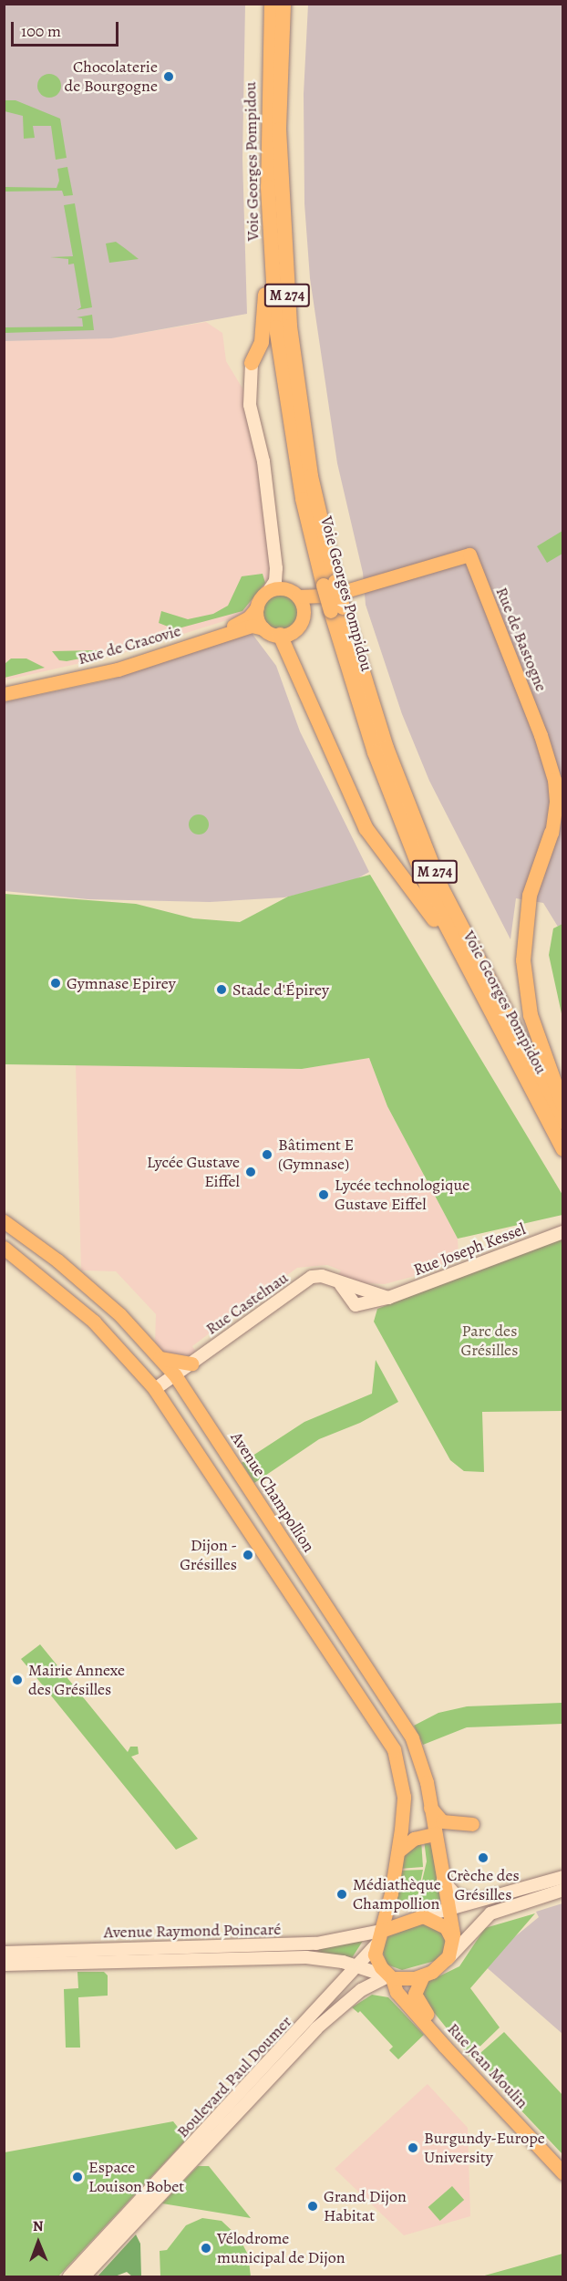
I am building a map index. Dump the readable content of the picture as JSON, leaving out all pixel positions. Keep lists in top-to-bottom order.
{
  "streets": {
    "highway": ["Voie Georges Pompidou", "M 274"],
    "main road": [
      "Rue de Bastogne",
      "Rue de Cracovie",
      "Rue Joseph Kessel",
      "Rue Castelnau",
      "Avenue Champollion",
      "Avenue Raymond Poincaré",
      "Rue Jean Moulin",
      "Boulevard Paul Doumer"
    ]
  },
  "crossings": [
    ["Voie Georges Pompidou", "Rue de Bastogne"],
    ["Rue Joseph Kessel", "Rue Castelnau"],
    ["Rue Castelnau", "Avenue Champollion"],
    ["Avenue Champollion", "Avenue Raymond Poincaré"],
    ["Avenue Champollion", "Rue Jean Moulin"],
    ["Avenue Champollion", "Boulevard Paul Doumer"],
    ["Avenue Raymond Poincaré", "Rue Jean Moulin"],
    ["Avenue Raymond Poincaré", "Boulevard Paul Doumer"],
    ["Rue Jean Moulin", "Boulevard Paul Doumer"]
  ],
  "parks": ["Parc des Grésilles"],
  "places": [
    "Chocolaterie de Bourgogne",
    "Gymnase Epirey",
    "Stade d'Épirey",
    "Bâtiment E (Gymnase)",
    "Lycée Gustave Eiffel",
    "Lycée technologique Gustave Eiffel",
    "Dijon - Grésilles",
    "Mairie Annexe des Grésilles",
    "Crèche des Grésilles",
    "Médiathèque Champollion",
    "Burgundy-Europe University",
    "Espace Louison Bobet",
    "Grand Dijon Habitat",
    "Vélodrome municipal de Dijon"
  ],
  "scale_bar": "100 m",
  "north": "top"
}
